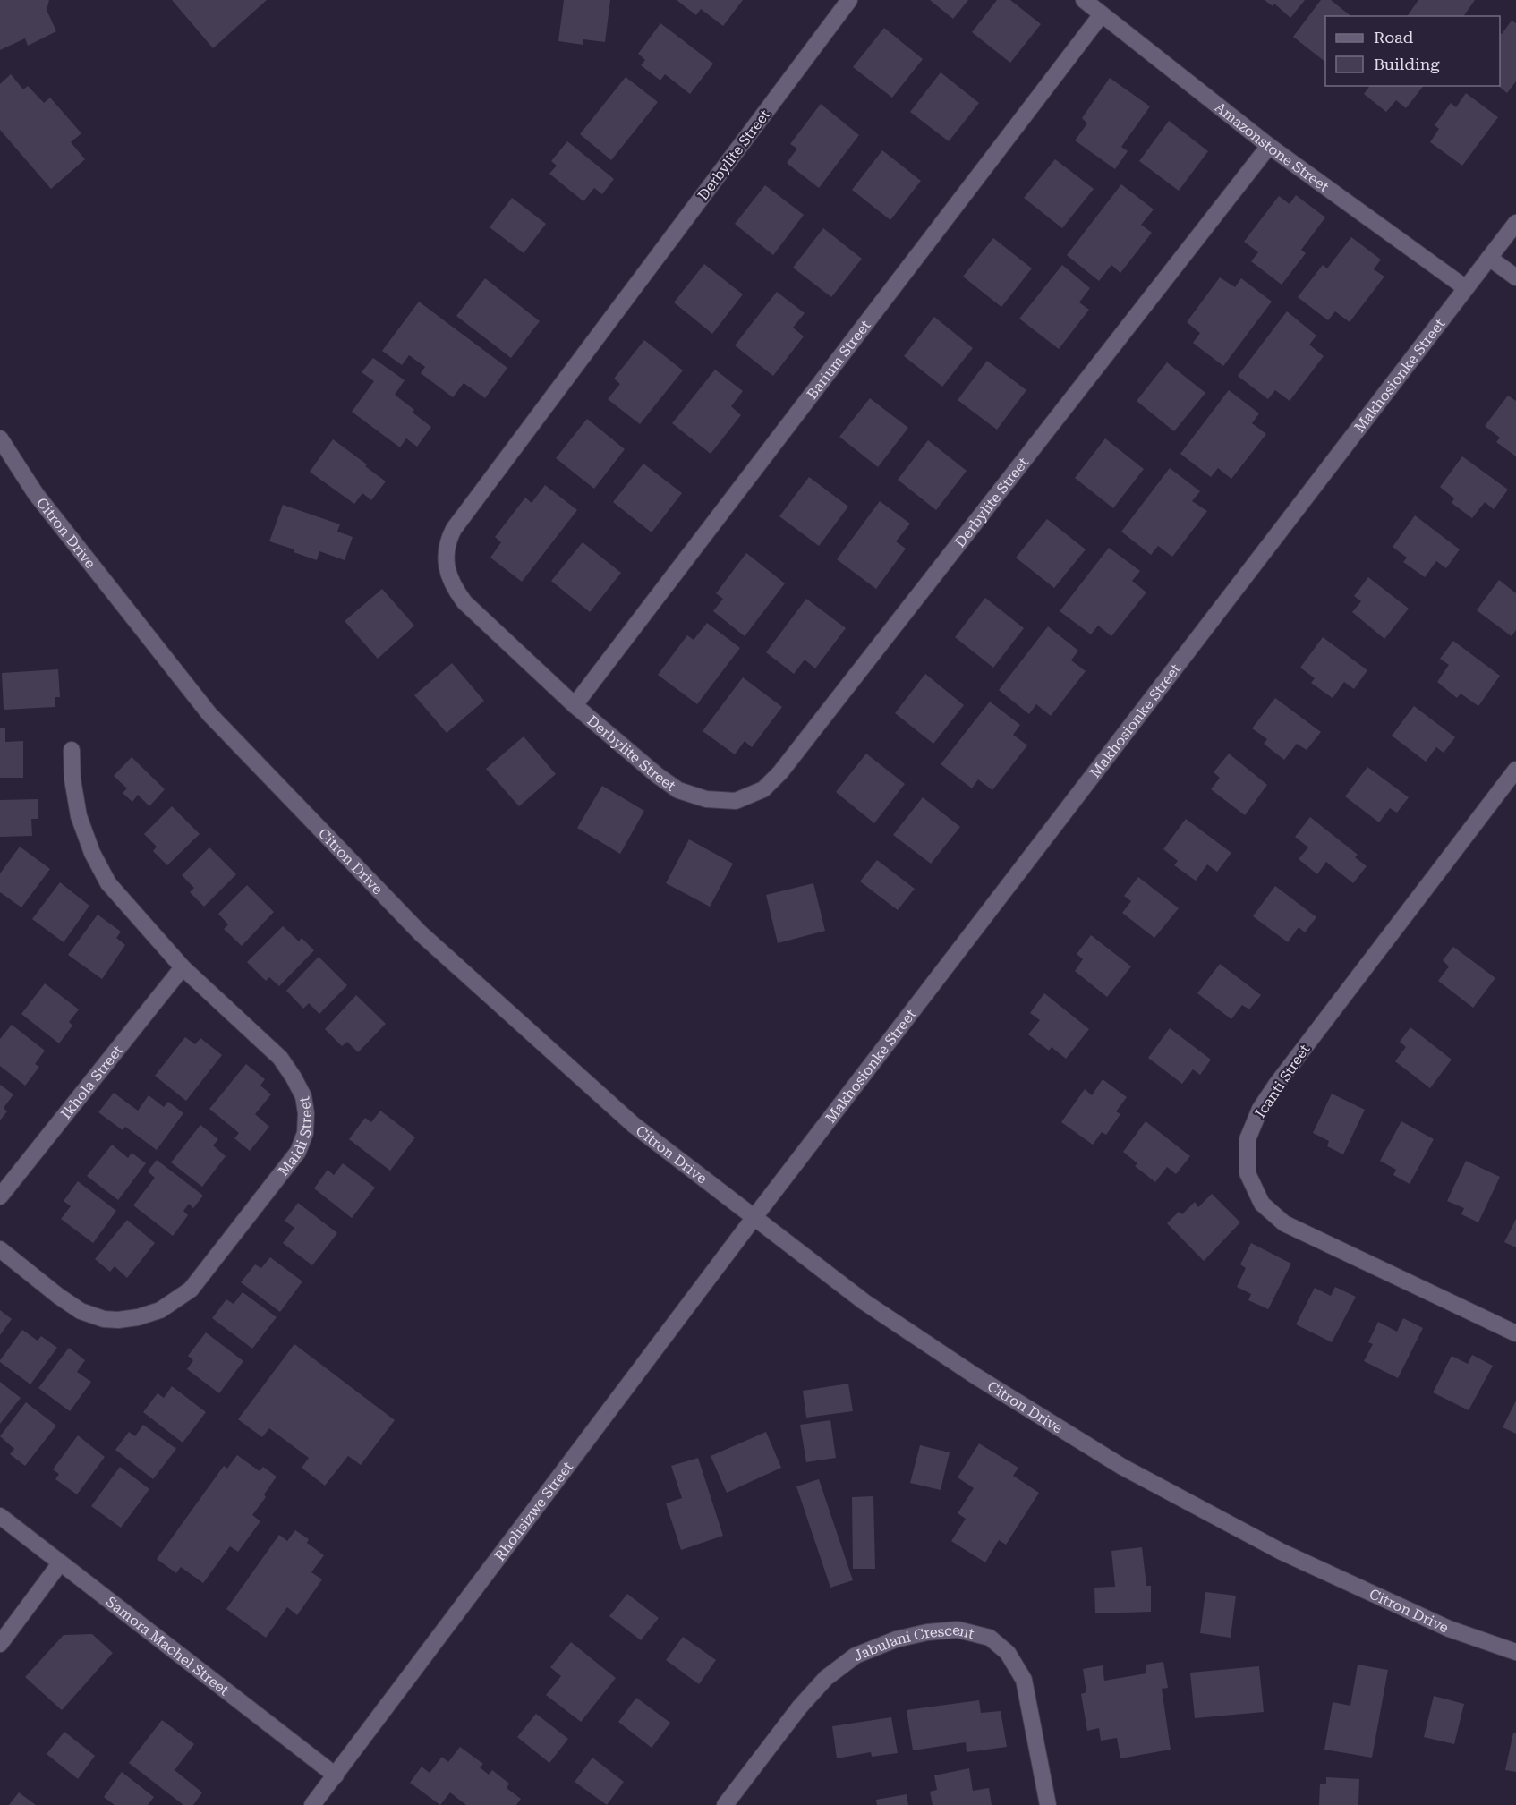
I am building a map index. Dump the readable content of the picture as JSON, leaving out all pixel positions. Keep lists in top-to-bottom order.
{
  "streets": {
    "street": [
      "Amazonstone Street",
      "Derbylite Street",
      "Barium Street",
      "Makhosionke Street",
      "Citron Drive",
      "Icanti Street",
      "Ikhola Street",
      "Maidi Street",
      "Rholisizwe Street",
      "Samora Machel Street",
      "Jabulani Crescent"
    ]
  },
  "crossings": [
    ["Amazonstone Street", "Derbylite Street"],
    ["Amazonstone Street", "Barium Street"],
    ["Amazonstone Street", "Makhosionke Street"],
    ["Derbylite Street", "Barium Street"],
    ["Makhosionke Street", "Citron Drive"],
    ["Makhosionke Street", "Rholisizwe Street"],
    ["Citron Drive", "Rholisizwe Street"],
    ["Ikhola Street", "Maidi Street"],
    ["Rholisizwe Street", "Samora Machel Street"]
  ],
  "legend": ["Road", "Building"]
}
